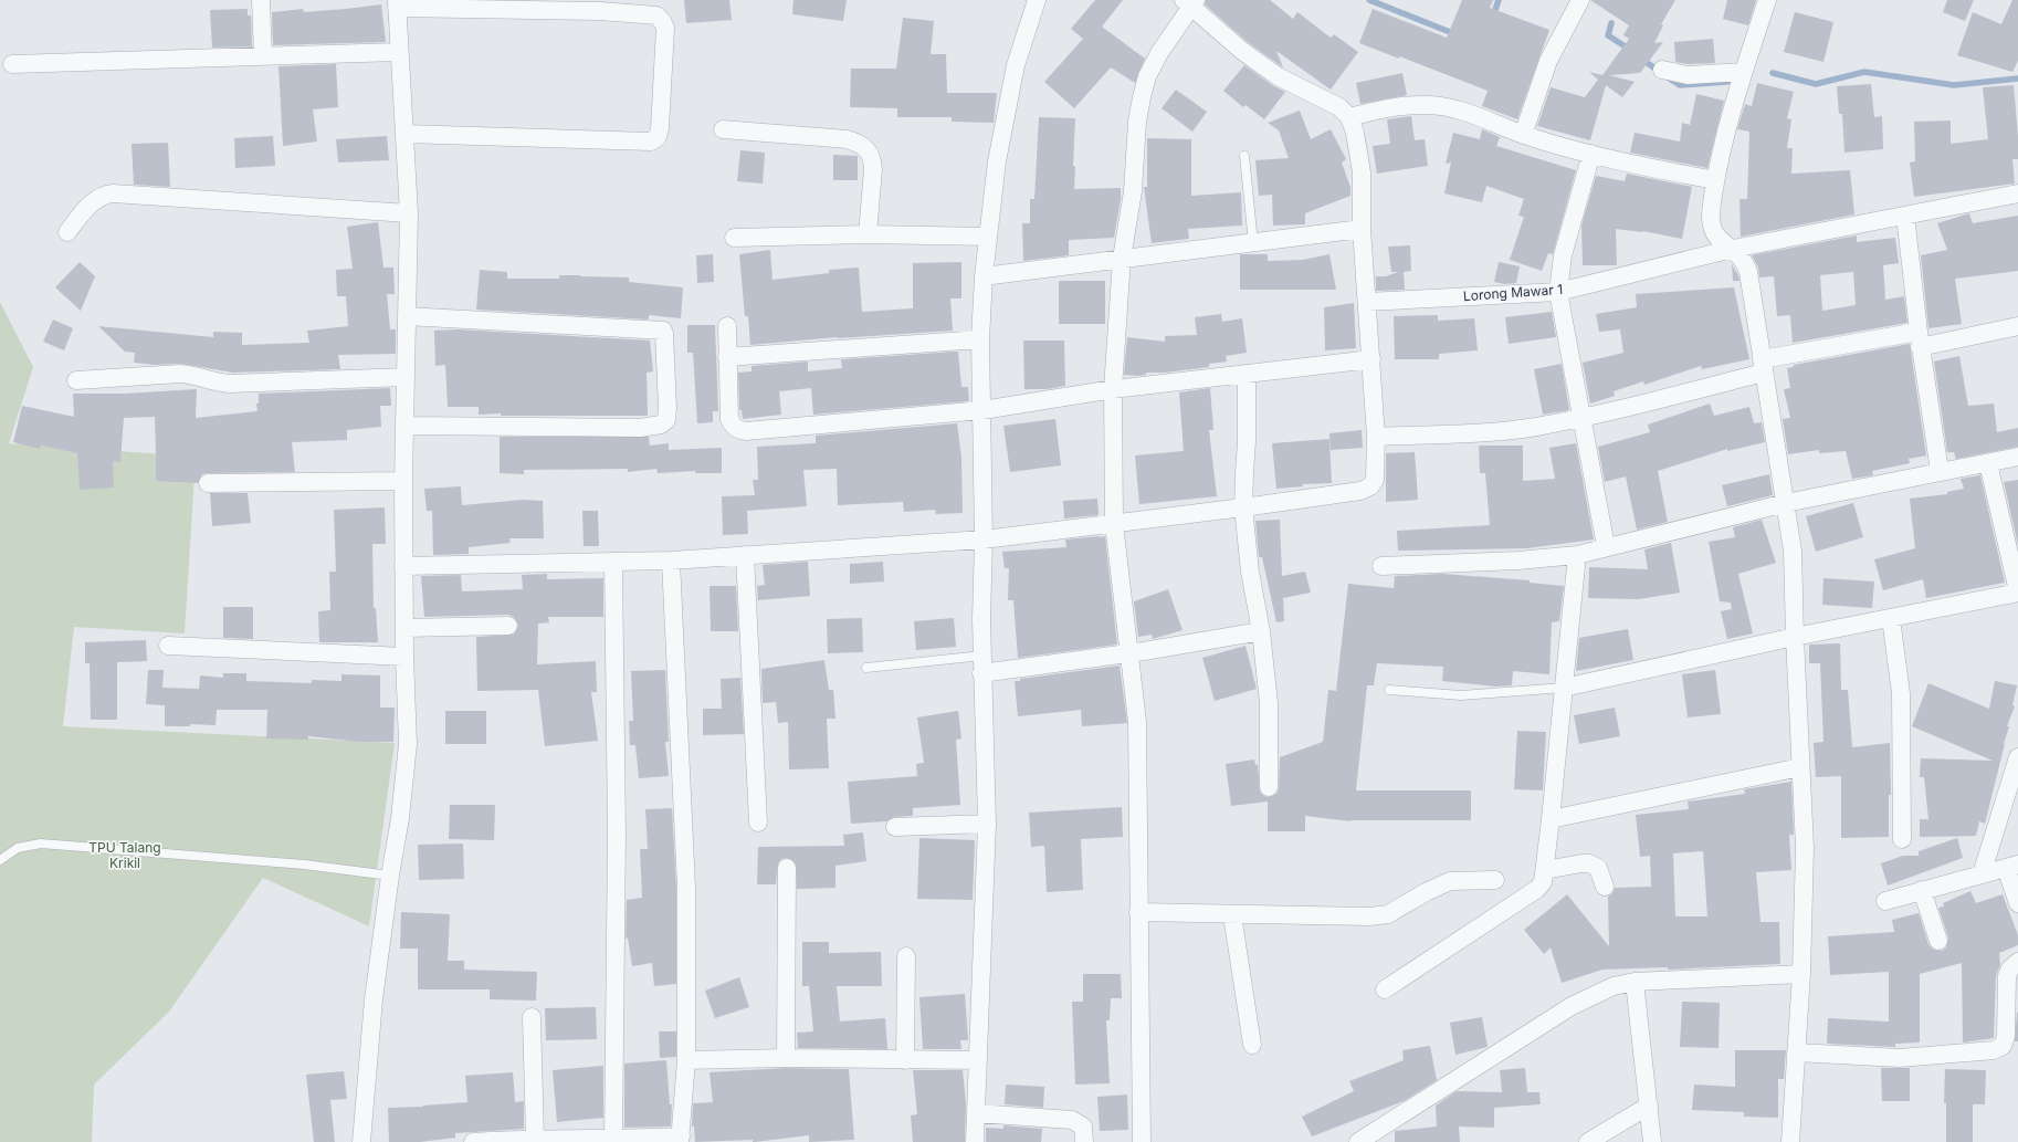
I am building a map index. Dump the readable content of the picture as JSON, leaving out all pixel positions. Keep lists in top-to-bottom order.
{
  "streets": {
    "street": ["Lorong Mawar 1"]
  },
  "parks": ["TPU Talang Krikil"]
}
